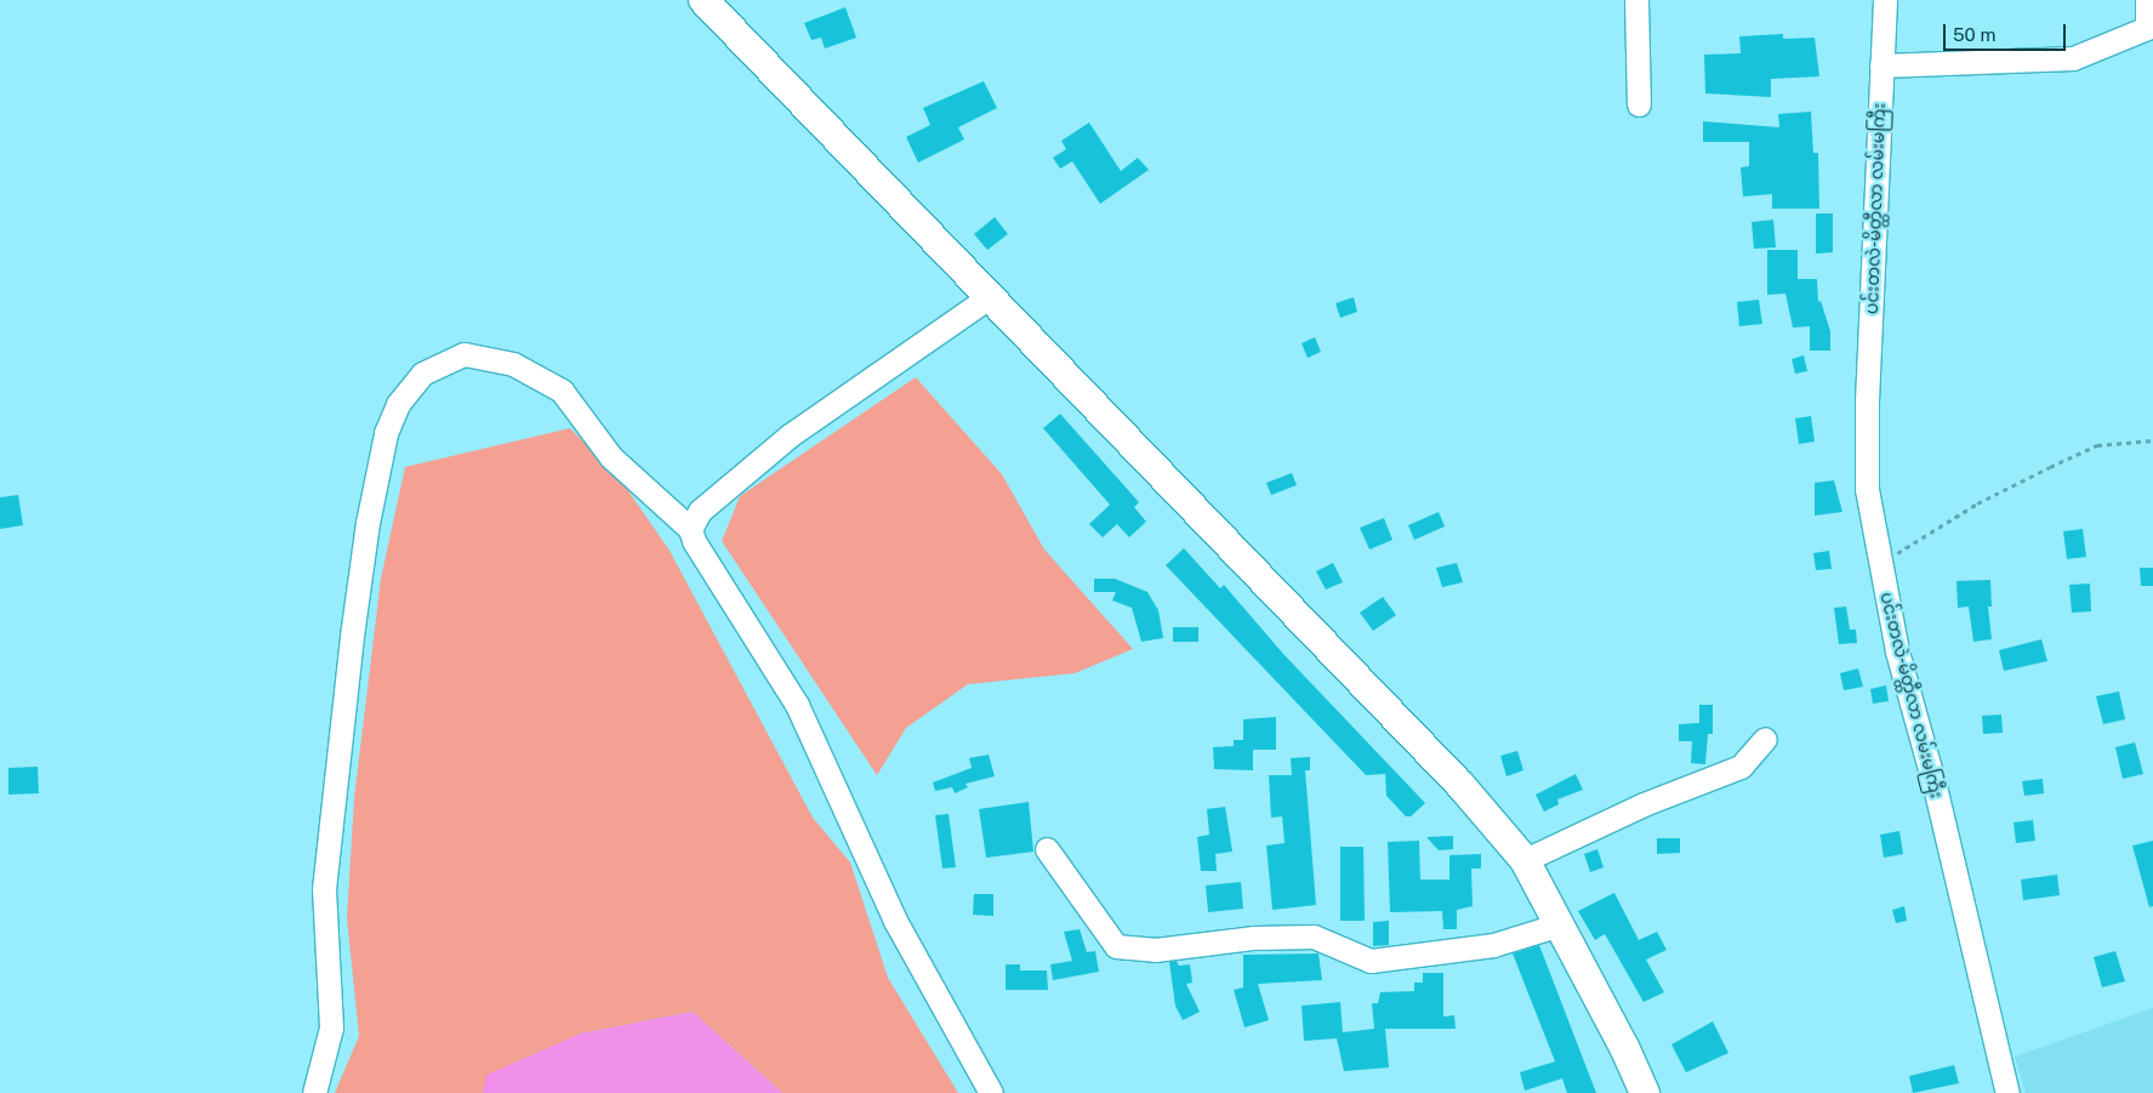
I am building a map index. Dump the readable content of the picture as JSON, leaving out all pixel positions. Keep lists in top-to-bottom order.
{
  "streets": {
    "street": ["ပင်းတလဲ-မိတ္ထီလာ လမ်းမကြီး"]
  },
  "scale_bar": "50 m"
}
